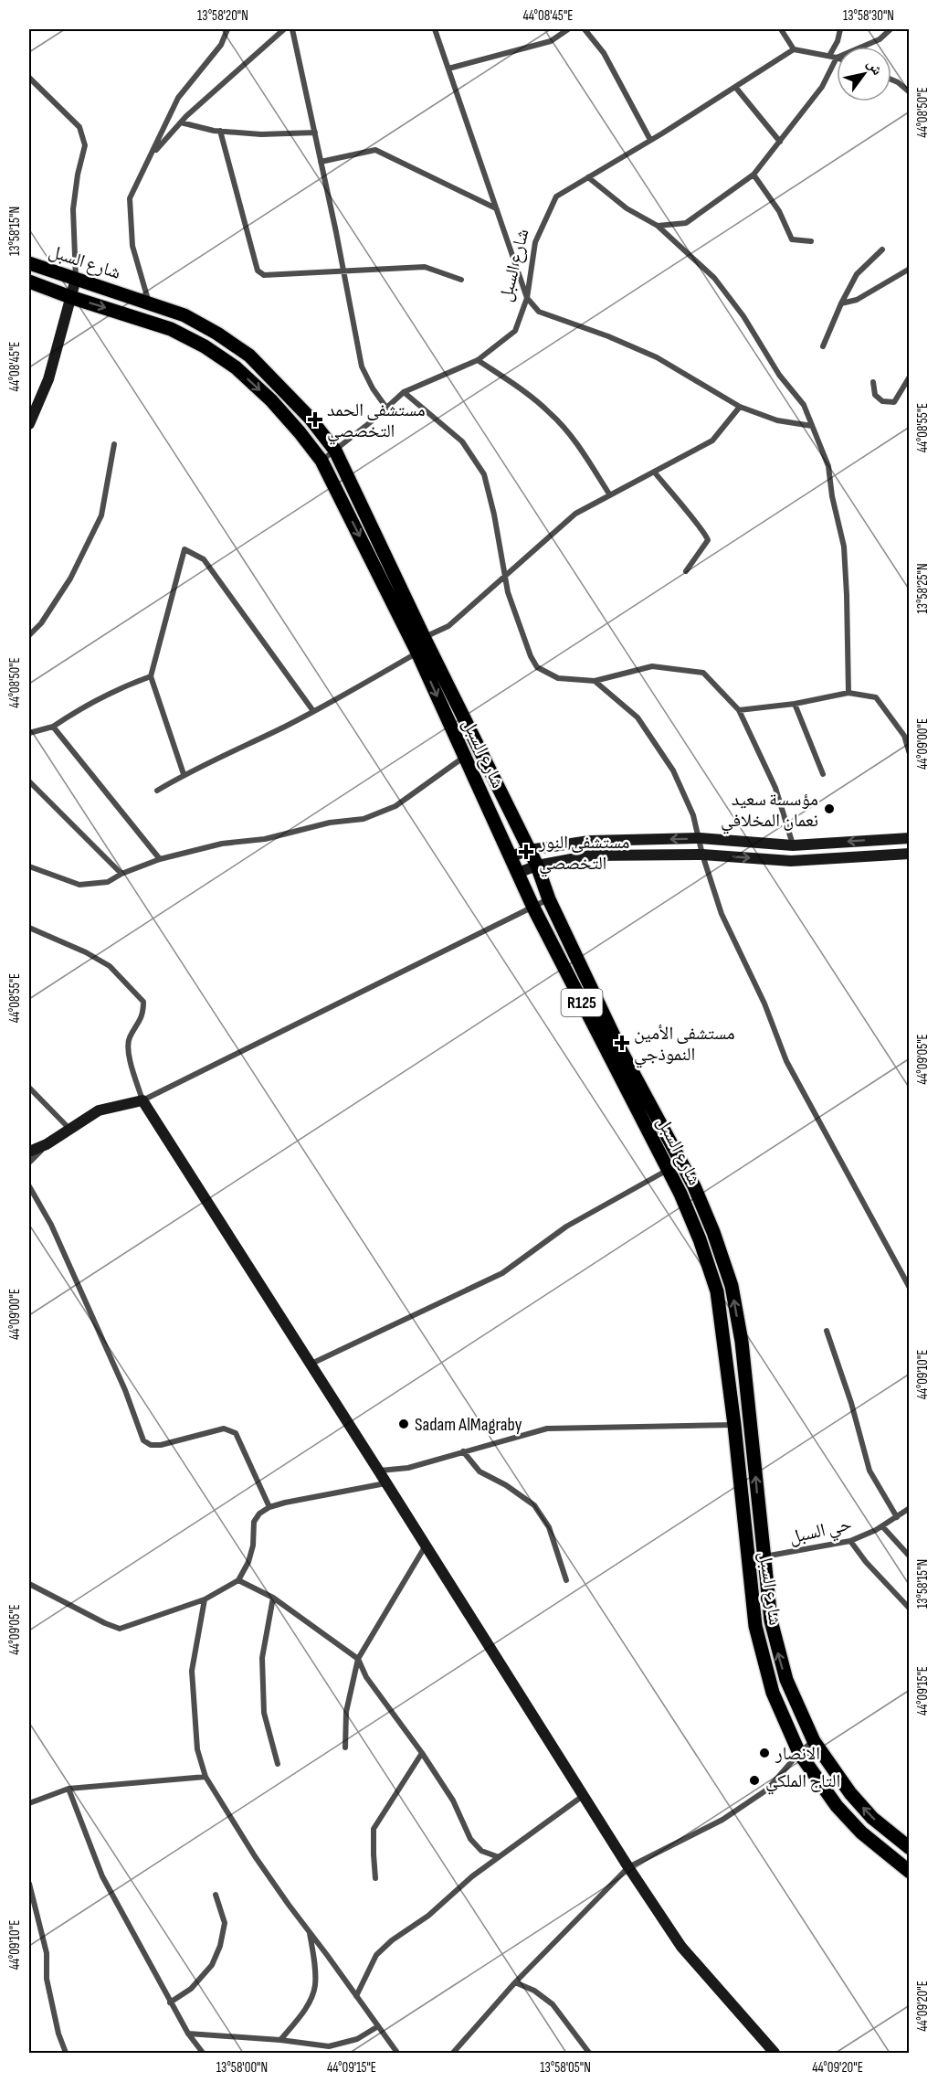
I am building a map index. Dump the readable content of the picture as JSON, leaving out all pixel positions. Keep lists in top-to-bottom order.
{
  "streets": {
    "main road": ["شارع السبل", "R125"],
    "street": ["حي السبل"]
  },
  "crossings": [
    ["شارع السبل", "حي السبل"]
  ],
  "places": {
    "health": ["مستشفى الحمد التخصصي", "مستشفى النور التخصصي", "مستشفى الأمين النموذجي"],
    "other": [
      "مؤسسة سعيد نعمان المخلافي",
      "Sadam AlMagraby",
      "الانصار",
      "التاج الملكي"
    ]
  },
  "north": "top right",
  "coordinates": [
    "13°58'20\"N",
    "44°08'45\"E",
    "13°58'30\"N",
    "44°08'50\"E",
    "13°58'15\"N",
    "44°08'55\"E",
    "13°58'25\"N",
    "44°09'00\"E",
    "44°09'05\"E",
    "44°09'10\"E",
    "44°09'15\"E",
    "44°09'20\"E",
    "13°58'00\"N",
    "13°58'05\"N"
  ]
}
